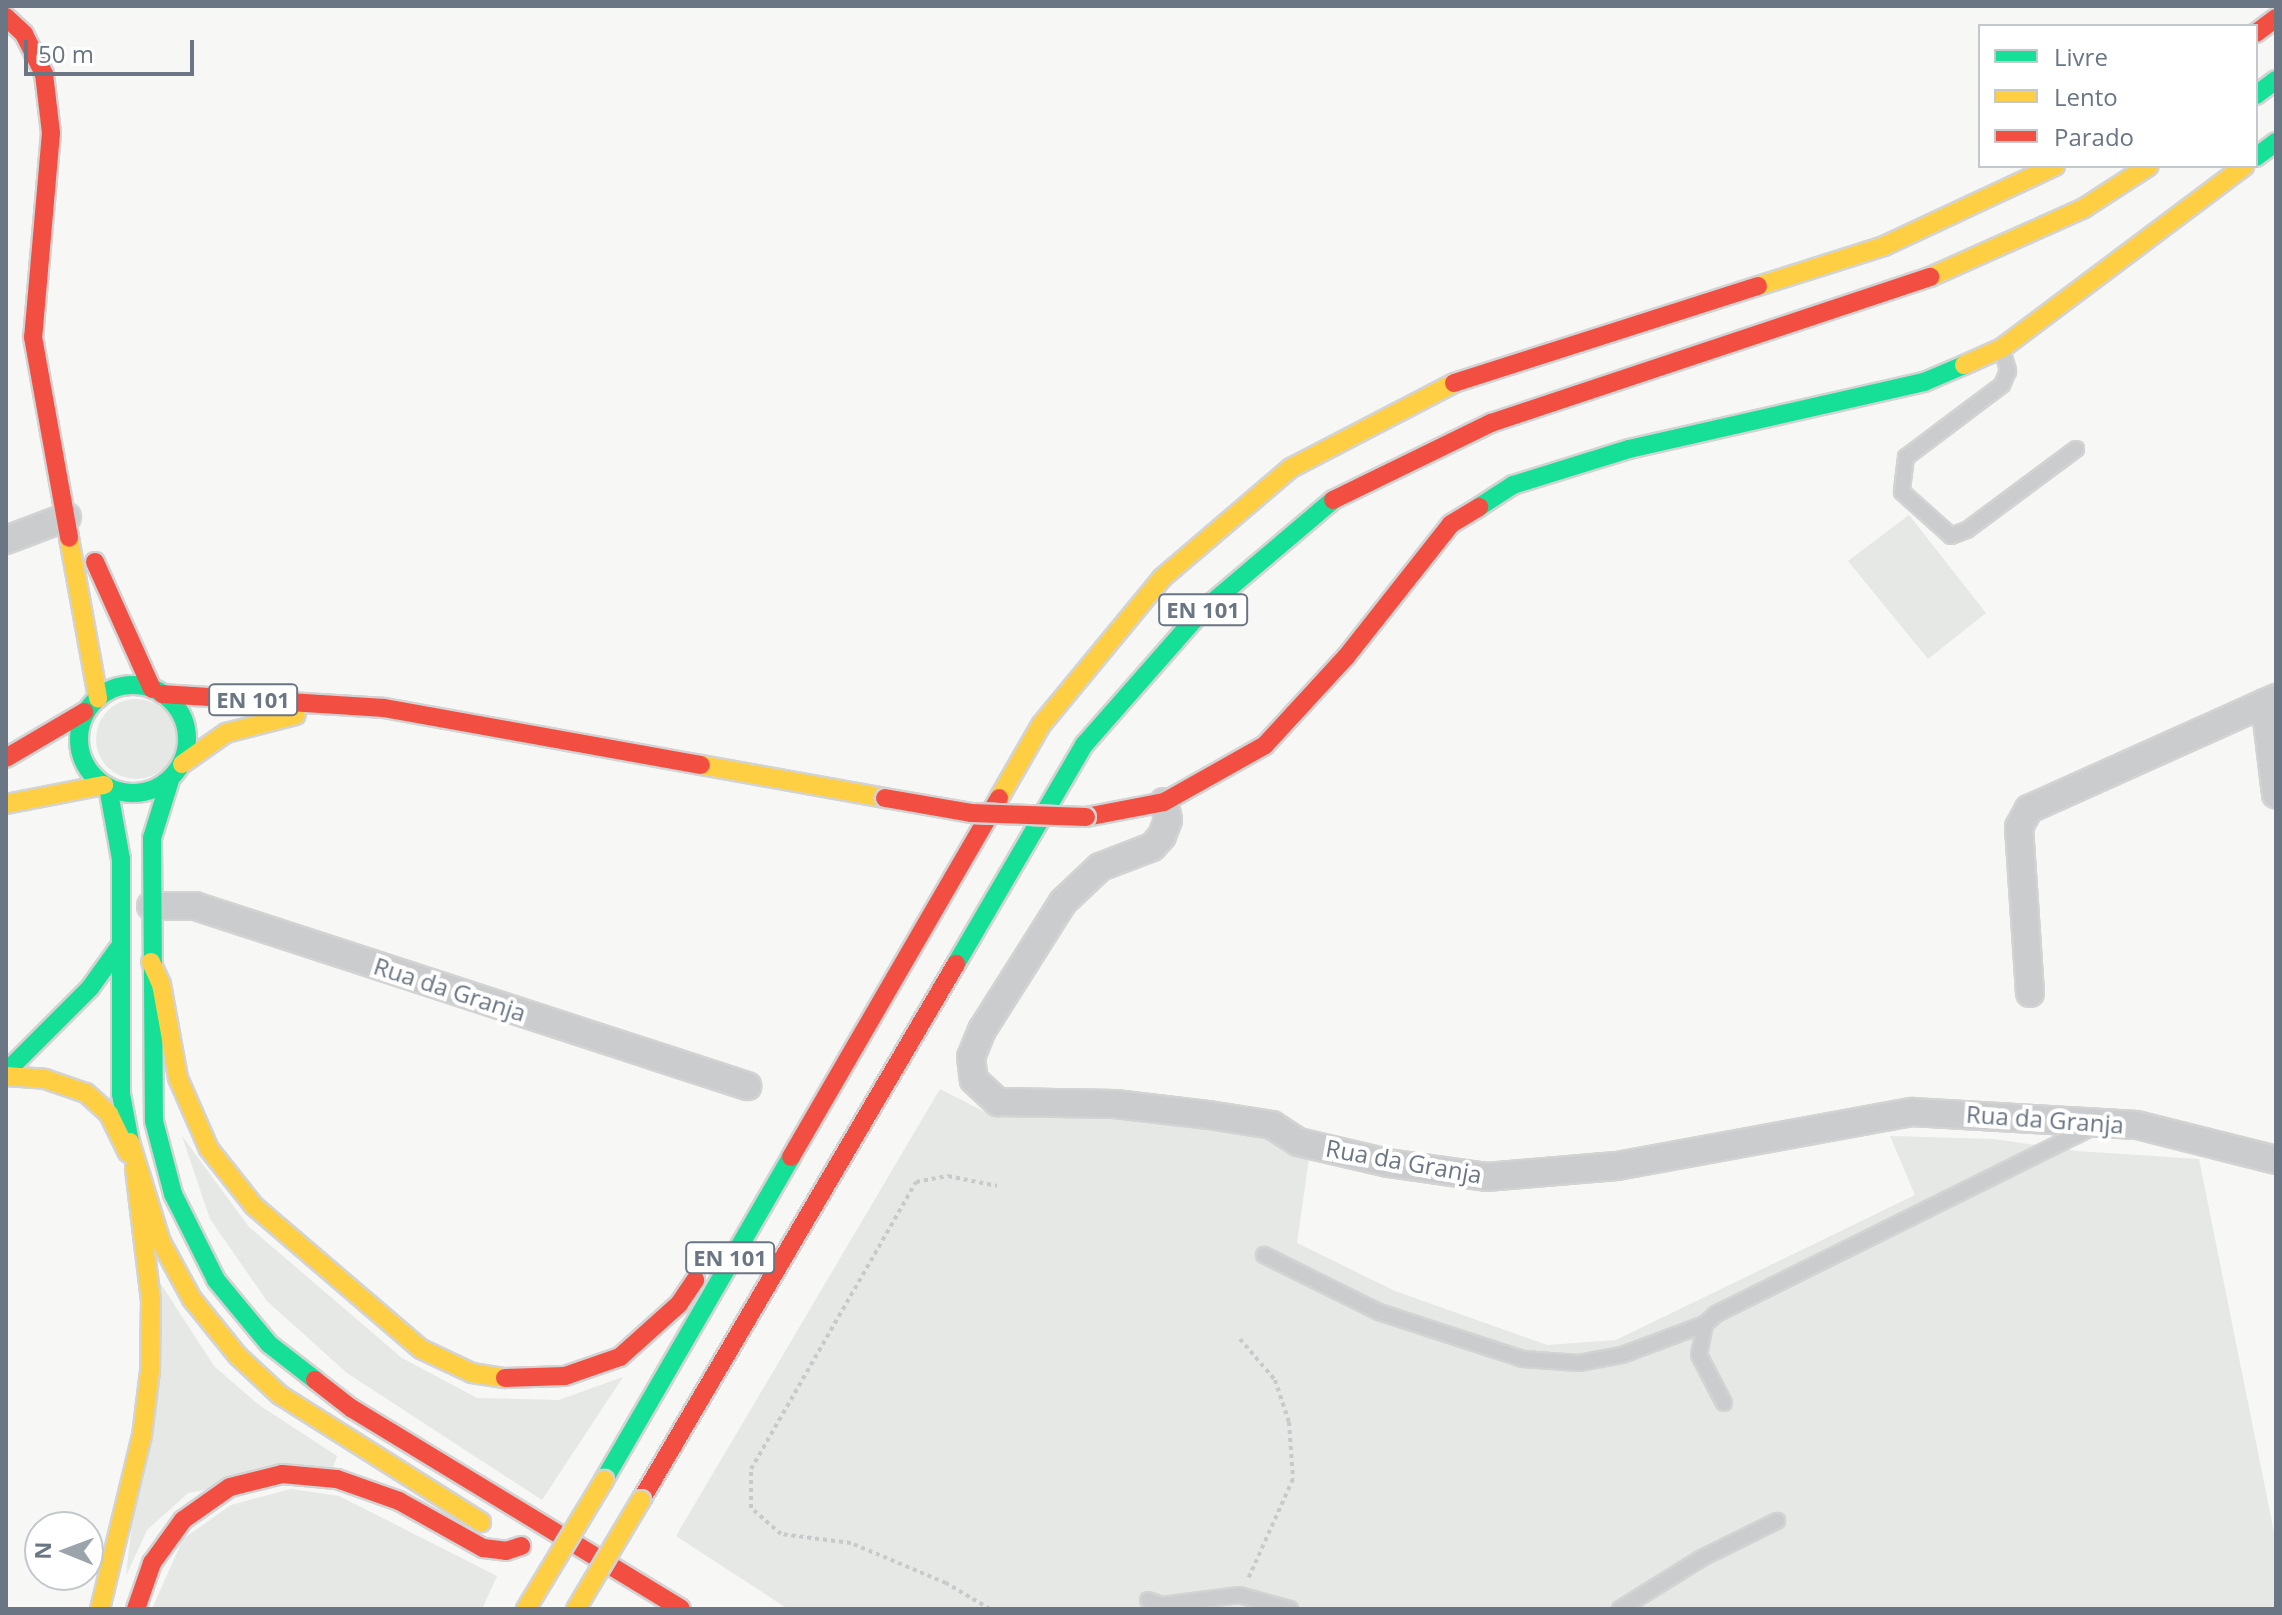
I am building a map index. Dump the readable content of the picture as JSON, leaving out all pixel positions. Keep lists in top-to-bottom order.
{
  "streets": {
    "main road": ["EN 101"],
    "street": ["Rua da Granja"]
  },
  "crossings": [
    ["EN 101", "Rua da Granja"]
  ],
  "legend": ["Livre", "Lento", "Parado"],
  "scale_bar": "50 m",
  "north": "left"
}
